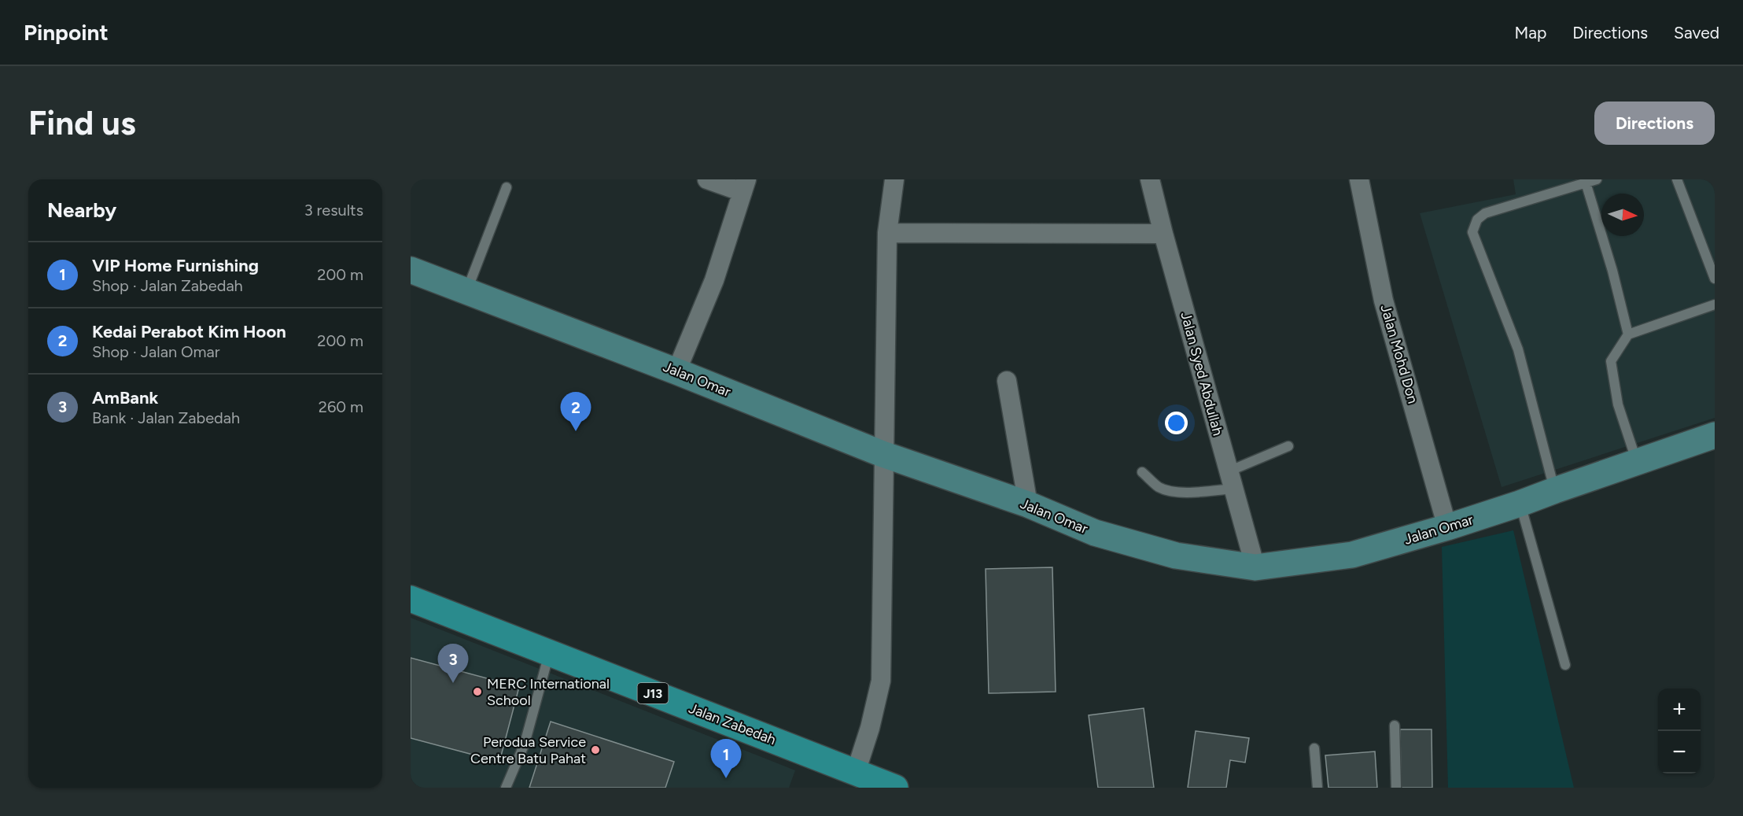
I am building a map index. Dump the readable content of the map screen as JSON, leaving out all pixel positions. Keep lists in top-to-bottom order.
{
  "streets": {
    "main road": ["J13", "Jalan Zabedah"],
    "street": ["Jalan Mohd Don", "Jalan Syed Abdullah", "Jalan Omar"]
  },
  "crossings": [
    ["Jalan Mohd Don", "Jalan Omar"],
    ["Jalan Syed Abdullah", "Jalan Omar"]
  ],
  "places": ["MERC International School", "Perodua Service Centre Batu Pahat"],
  "north": "right",
  "page": {
    "header": "Pinpoint",
    "nav": ["Map", "Directions", "Saved"],
    "buttons": "Directions",
    "title": "Find us",
    "heading": ["Nearby", "3 results"],
    "list": [
      {
        "mark": "1",
        "name": "VIP Home Furnishing",
        "note": "Shop · Jalan Zabedah",
        "value": "200 m"
      },
      {
        "mark": "2",
        "name": "Kedai Perabot Kim Hoon",
        "note": "Shop · Jalan Omar",
        "value": "200 m"
      },
      {
        "mark": "3",
        "name": "AmBank",
        "note": "Bank · Jalan Zabedah",
        "value": "260 m"
      }
    ],
    "pins": ["2", "3", "1"],
    "map_buttons": ["+", "−"]
  }
}
